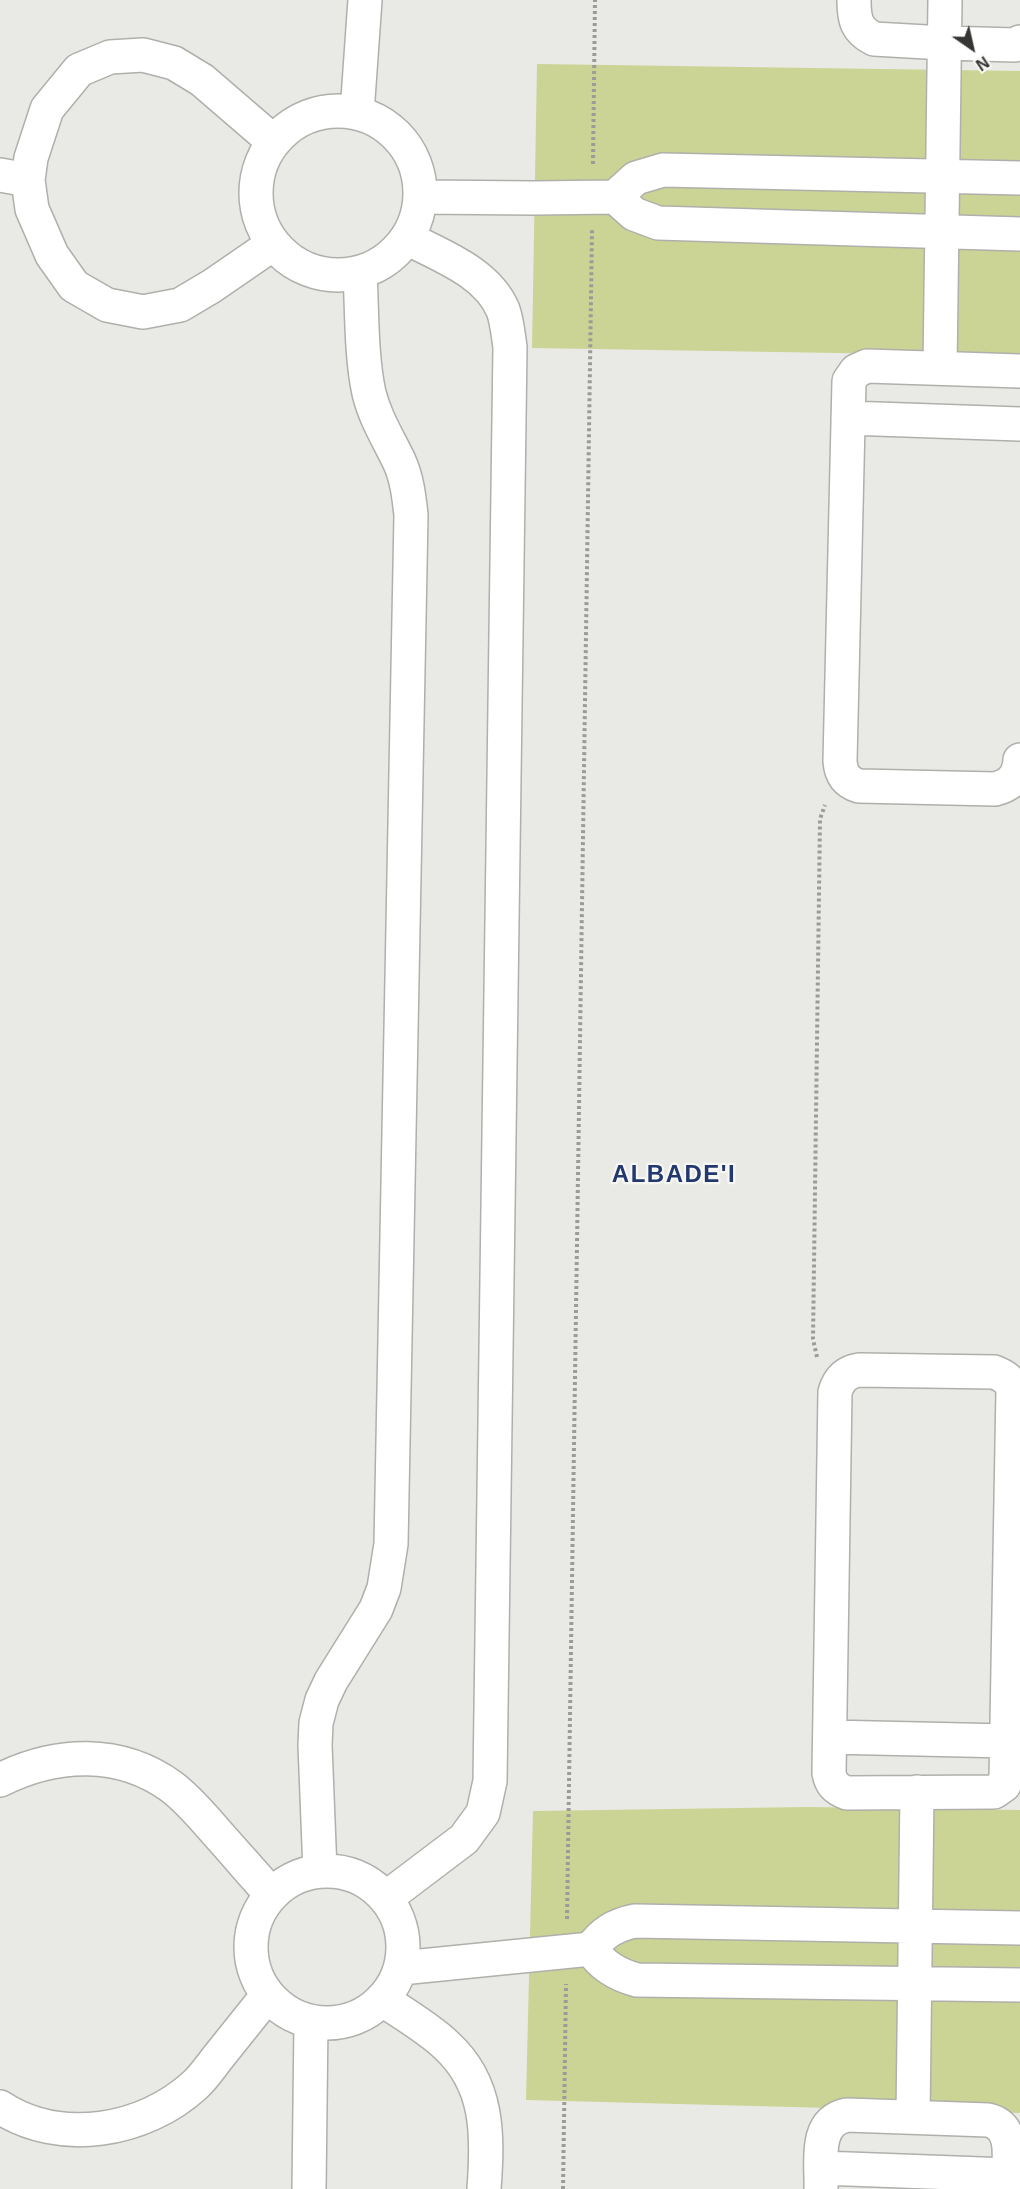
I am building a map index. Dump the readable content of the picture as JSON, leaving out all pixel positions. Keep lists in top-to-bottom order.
{
  "districts": ["ALBADE'I"],
  "north": "bottom right"
}
